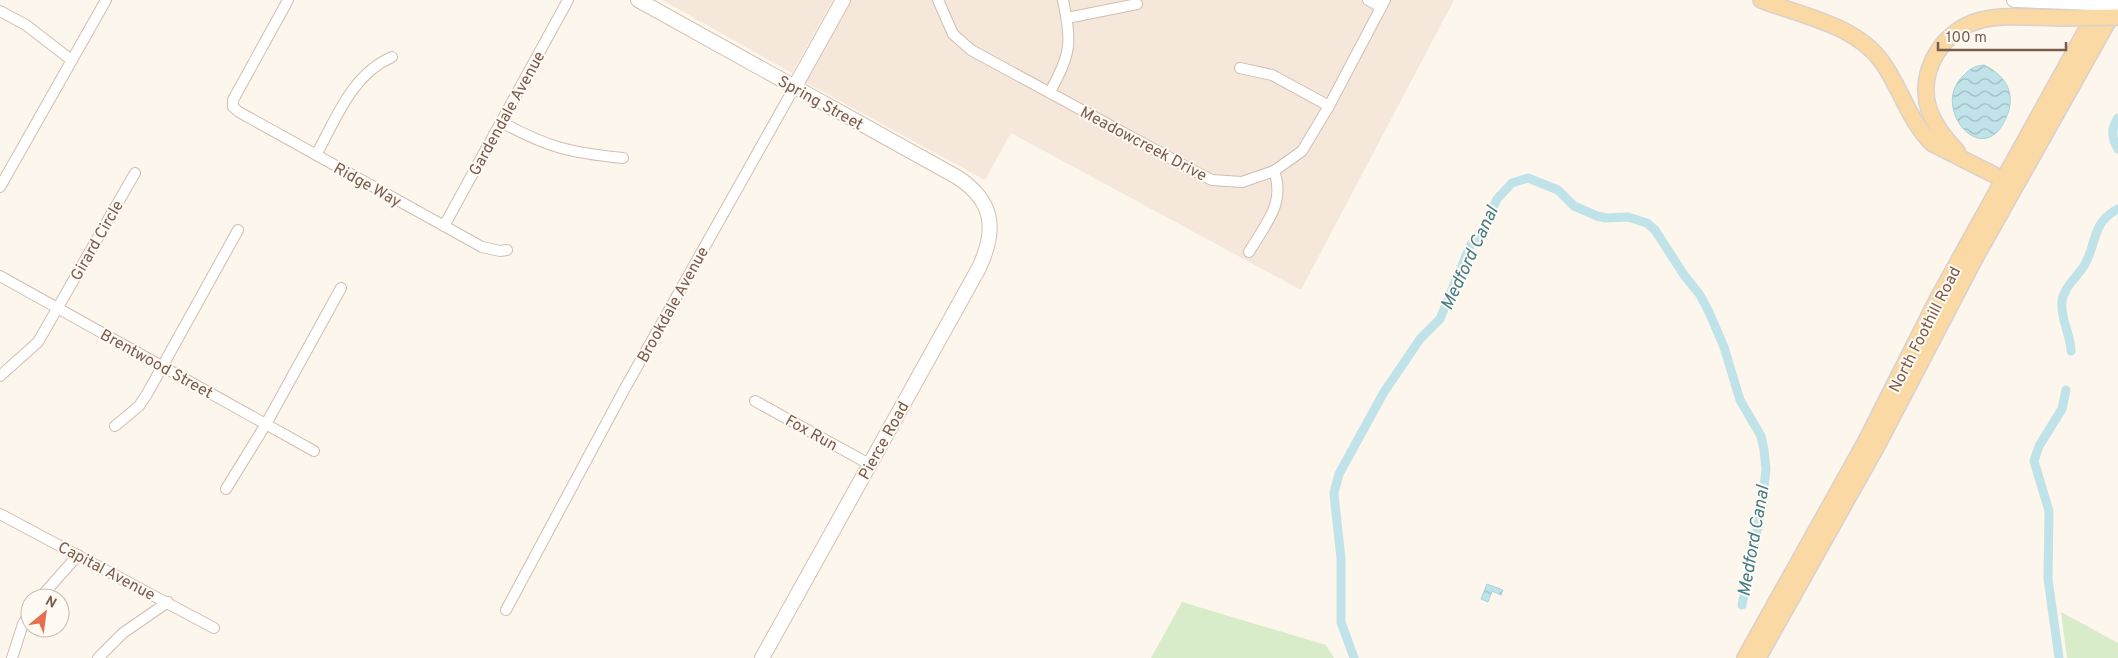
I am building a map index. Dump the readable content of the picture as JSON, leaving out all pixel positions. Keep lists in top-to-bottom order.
{
  "streets": {
    "main road": ["North Foothill Road"],
    "street": [
      "Spring Street",
      "Gardendale Avenue",
      "Meadowcreek Drive",
      "Ridge Way",
      "Girard Circle",
      "Brookdale Avenue",
      "Brentwood Street",
      "Fox Run",
      "Pierce Road",
      "Capital Avenue"
    ]
  },
  "crossings": [
    ["Spring Street", "Brookdale Avenue"],
    ["Spring Street", "Pierce Road"],
    ["Gardendale Avenue", "Ridge Way"],
    ["Girard Circle", "Brentwood Street"],
    ["Fox Run", "Pierce Road"]
  ],
  "water": ["Medford Canal"],
  "scale_bar": "100 m",
  "north": "top right"
}
